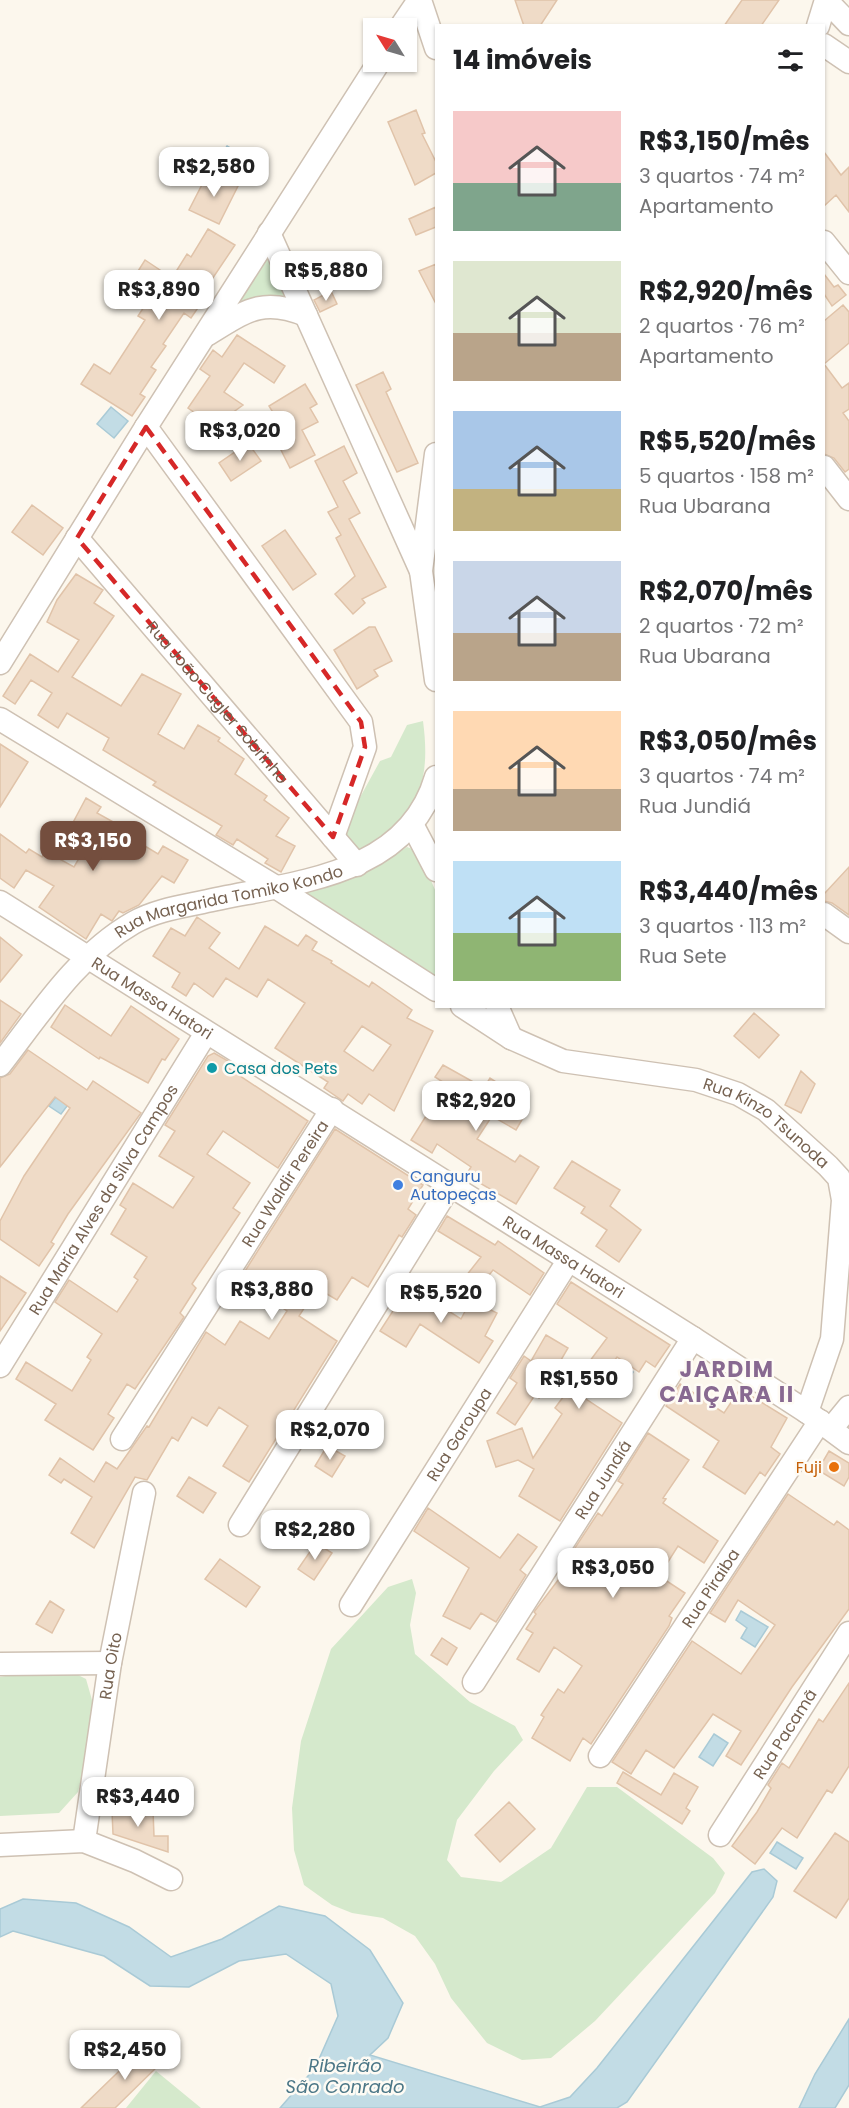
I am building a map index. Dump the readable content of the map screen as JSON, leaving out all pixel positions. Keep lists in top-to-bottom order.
{
  "streets": {
    "street": [
      "Rua João Cugler Sobrinho",
      "Rua Margarida Tomiko Kondo",
      "Rua Massa Hatori",
      "Rua Kinzo Tsunoda",
      "Rua Waldir Pereira",
      "Rua Maria Alves da Silva Campos",
      "Rua Garoupa",
      "Rua Jundiá",
      "Rua Piraiba",
      "Rua Oito",
      "Rua Pacamã"
    ]
  },
  "crossings": [
    ["Rua João Cugler Sobrinho", "Rua Margarida Tomiko Kondo"],
    ["Rua Margarida Tomiko Kondo", "Rua Massa Hatori"],
    ["Rua Massa Hatori", "Rua Kinzo Tsunoda"],
    ["Rua Massa Hatori", "Rua Waldir Pereira"],
    ["Rua Massa Hatori", "Rua Maria Alves da Silva Campos"],
    ["Rua Massa Hatori", "Rua Garoupa"],
    ["Rua Massa Hatori", "Rua Jundiá"],
    ["Rua Massa Hatori", "Rua Piraiba"],
    ["Rua Kinzo Tsunoda", "Rua Piraiba"]
  ],
  "districts": ["JARDIM CAIÇARA II"],
  "water": ["Ribeirão São Conrado"],
  "places": ["Casa dos Pets", "Canguru Autopeças", "Fuji"],
  "north": "top left",
  "page": {
    "heading": "14 imóveis",
    "list": [
      {
        "name": "R$3,150/mês",
        "note": "3 quartos · 74 m² · Apartamento"
      },
      {
        "name": "R$2,920/mês",
        "note": "2 quartos · 76 m² · Apartamento"
      },
      {
        "name": "R$5,520/mês",
        "note": "5 quartos · 158 m² · Rua Ubarana"
      },
      {
        "name": "R$2,070/mês",
        "note": "2 quartos · 72 m² · Rua Ubarana"
      },
      {
        "name": "R$3,050/mês",
        "note": "3 quartos · 74 m² · Rua Jundiá"
      },
      {
        "name": "R$3,440/mês",
        "note": "3 quartos · 113 m² · Rua Sete"
      }
    ],
    "price": [
      "R$2,580",
      "R$5,880",
      "R$3,890",
      "R$3,020",
      "R$3,150",
      "R$2,920",
      "R$3,880",
      "R$5,520",
      "R$1,550",
      "R$2,070",
      "R$2,280",
      "R$3,050",
      "R$3,440",
      "R$2,450"
    ]
  }
}
